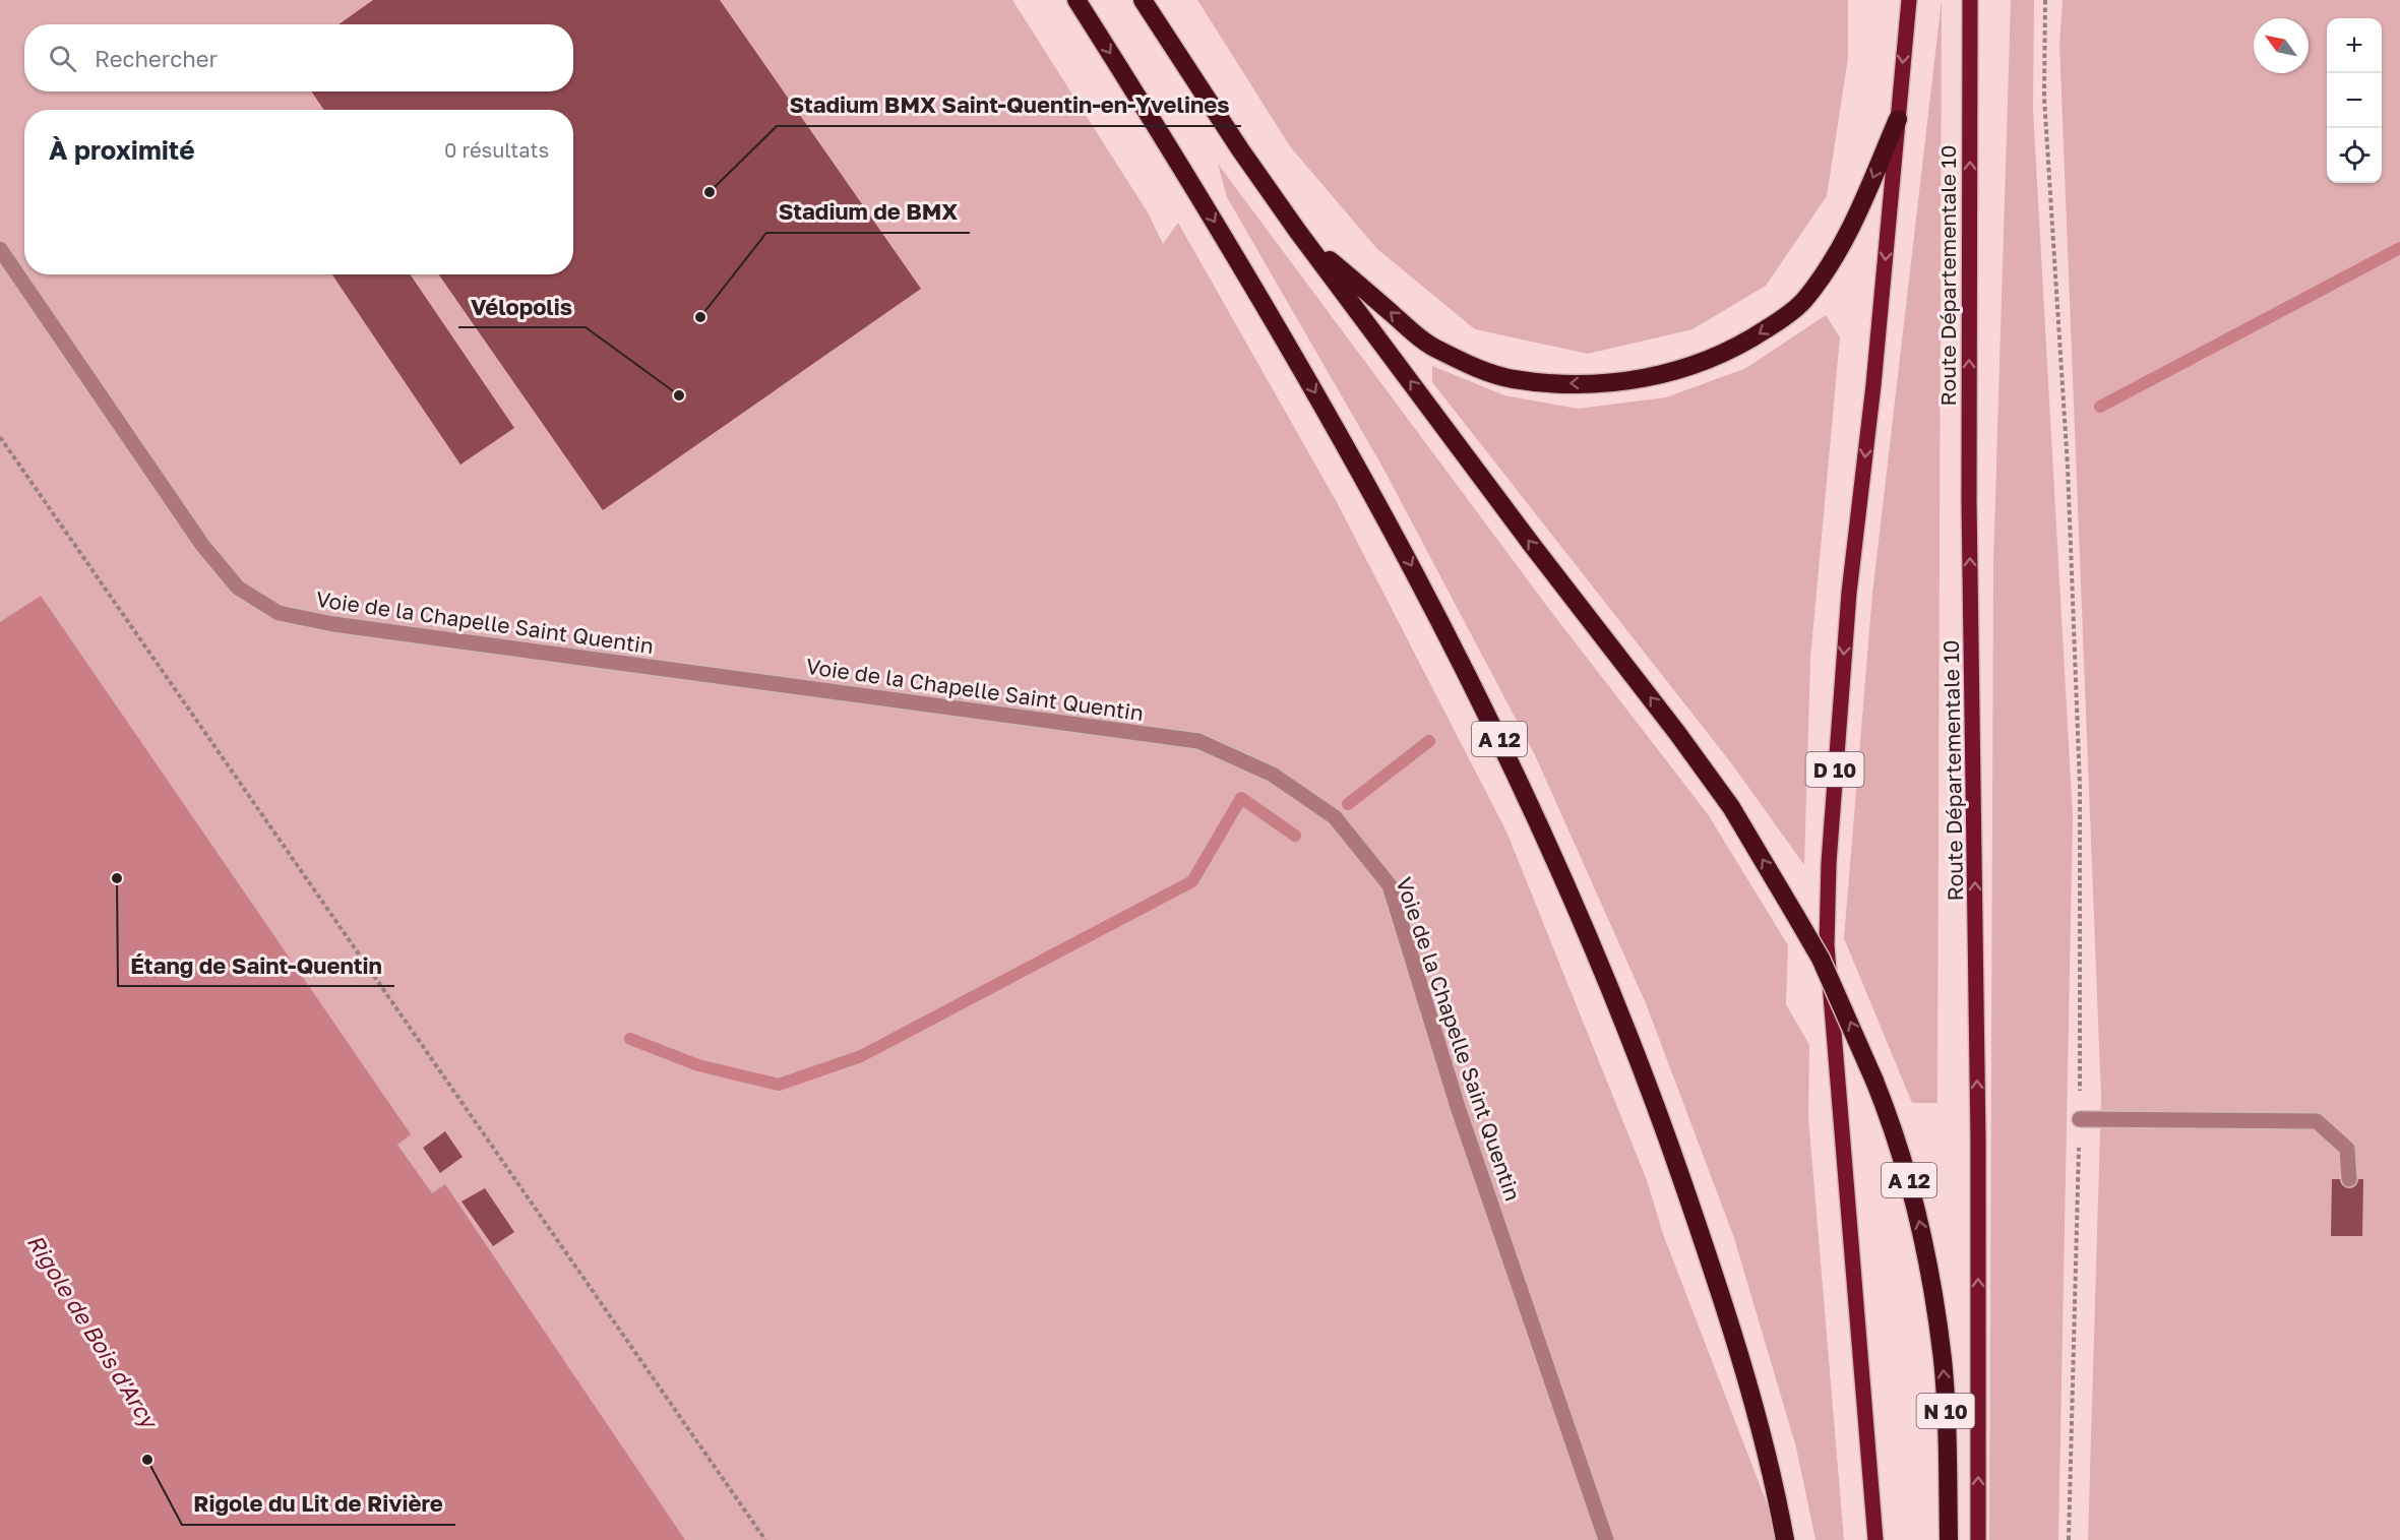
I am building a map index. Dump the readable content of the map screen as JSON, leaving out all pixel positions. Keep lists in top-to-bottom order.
{
  "streets": {
    "highway": ["A 12", "N 10"],
    "main road": ["Route Départementale 10", "D 10"],
    "street": ["Voie de la Chapelle Saint Quentin"]
  },
  "crossings": [
    ["A 12", "N 10"]
  ],
  "water": ["Rigole de Bois d'Arcy"],
  "places": [
    "Stadium BMX Saint-Quentin-en-Yvelines",
    "Stadium de BMX",
    "Vélopolis",
    "Étang de Saint-Quentin",
    "Rigole du Lit de Rivière"
  ],
  "north": "top left",
  "page": {
    "map_buttons": ["+", "−"],
    "search": "Rechercher",
    "heading": ["À proximité", "0 résultats"]
  }
}
